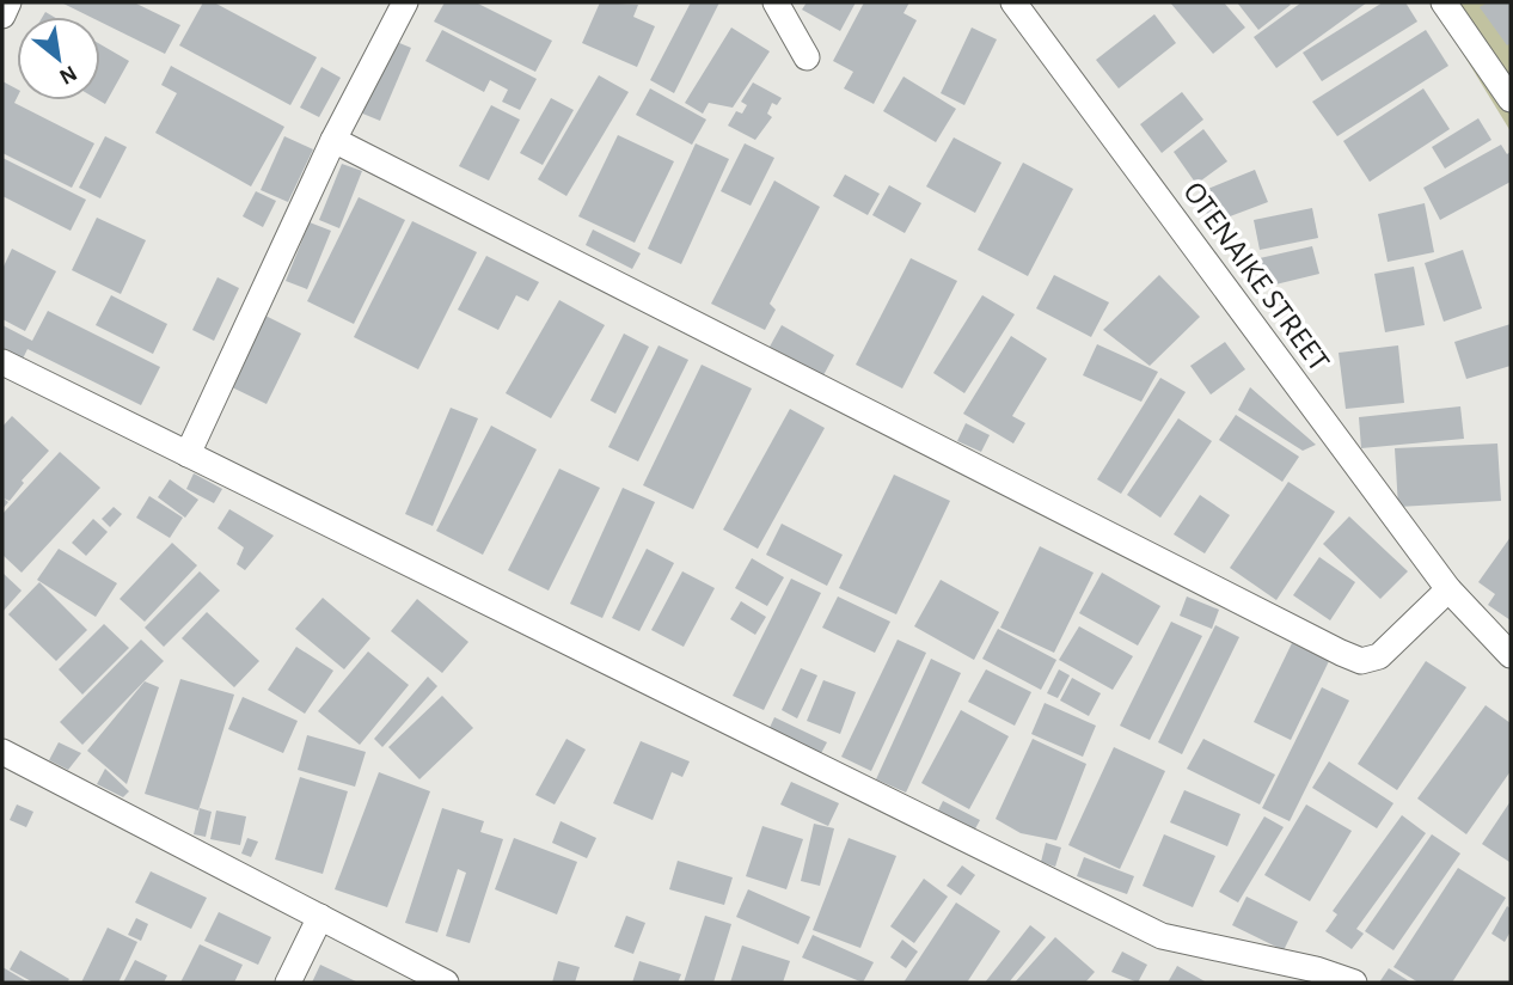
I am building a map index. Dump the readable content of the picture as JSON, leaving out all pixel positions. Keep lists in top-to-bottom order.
{
  "streets": {
    "street": ["OTENAIKE STREET"]
  },
  "north": "bottom right"
}
